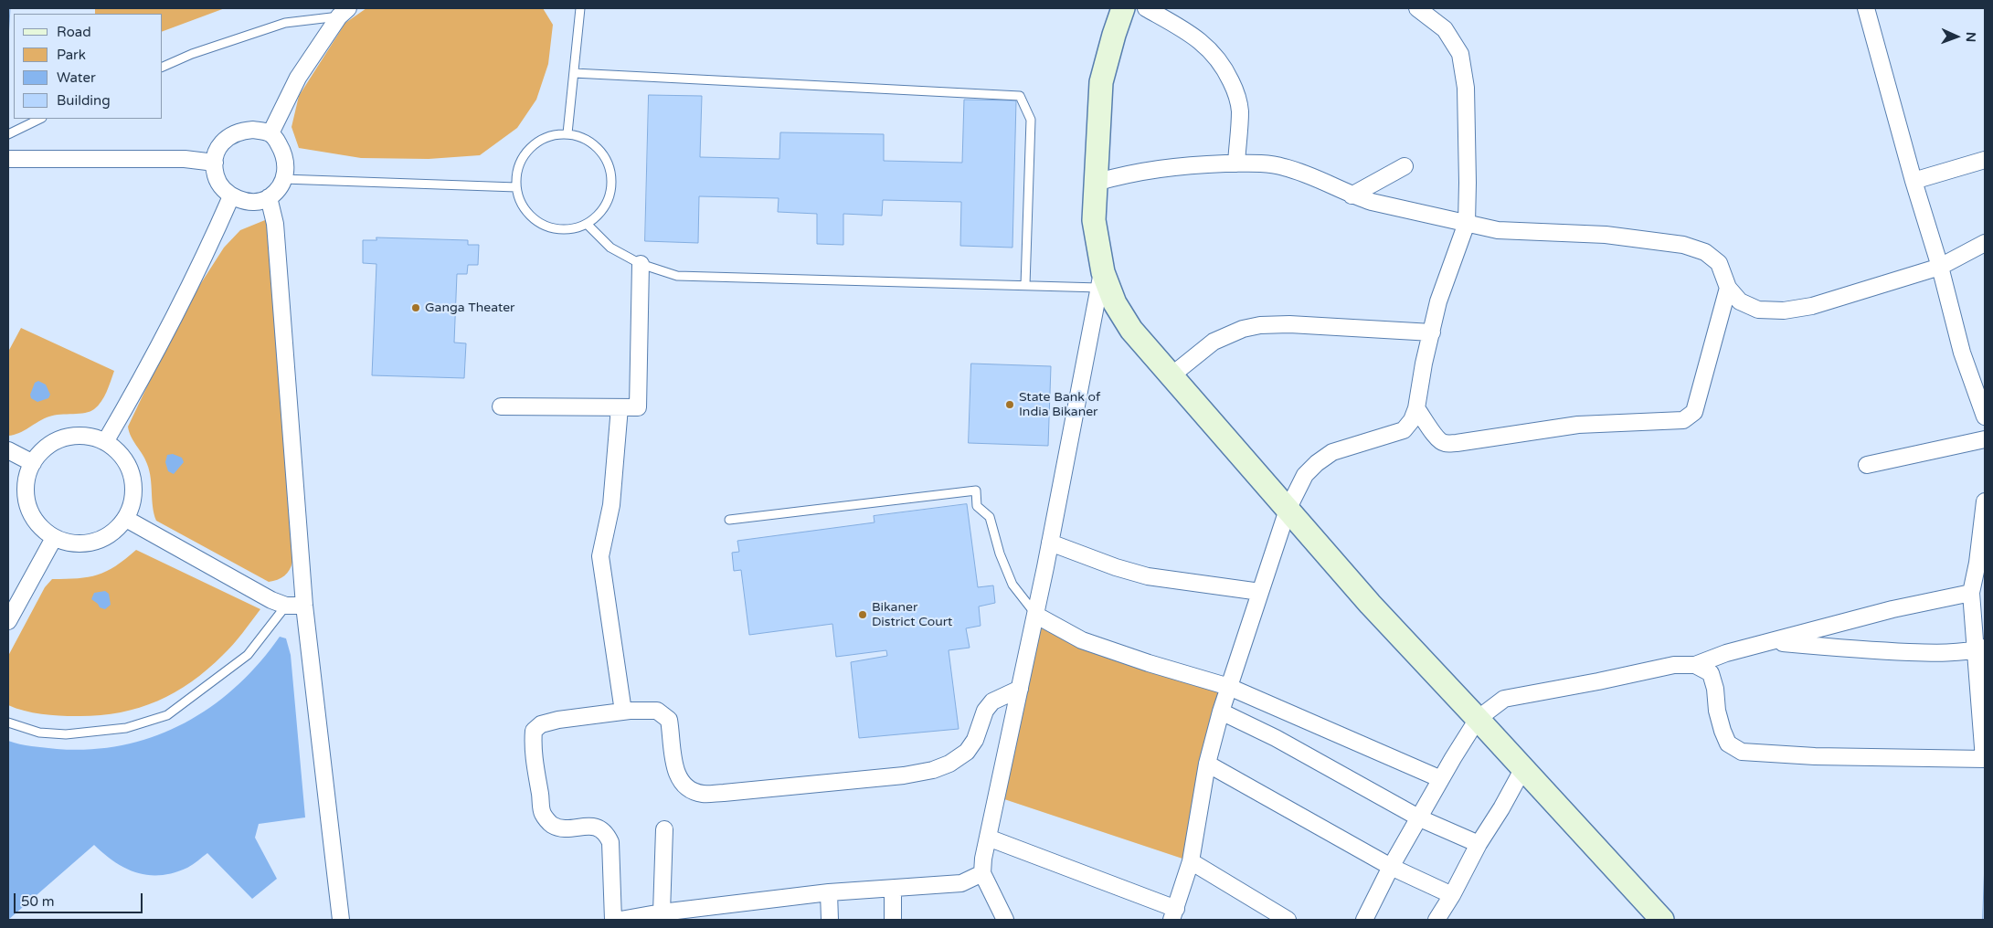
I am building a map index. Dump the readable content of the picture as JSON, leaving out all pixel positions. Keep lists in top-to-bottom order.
{
  "places": ["Ganga Theater", "State Bank of India Bikaner", "Bikaner District Court"],
  "legend": [
    "Road",
    "Park",
    "Water",
    "Building"
  ],
  "scale_bar": "50 m",
  "north": "right"
}
